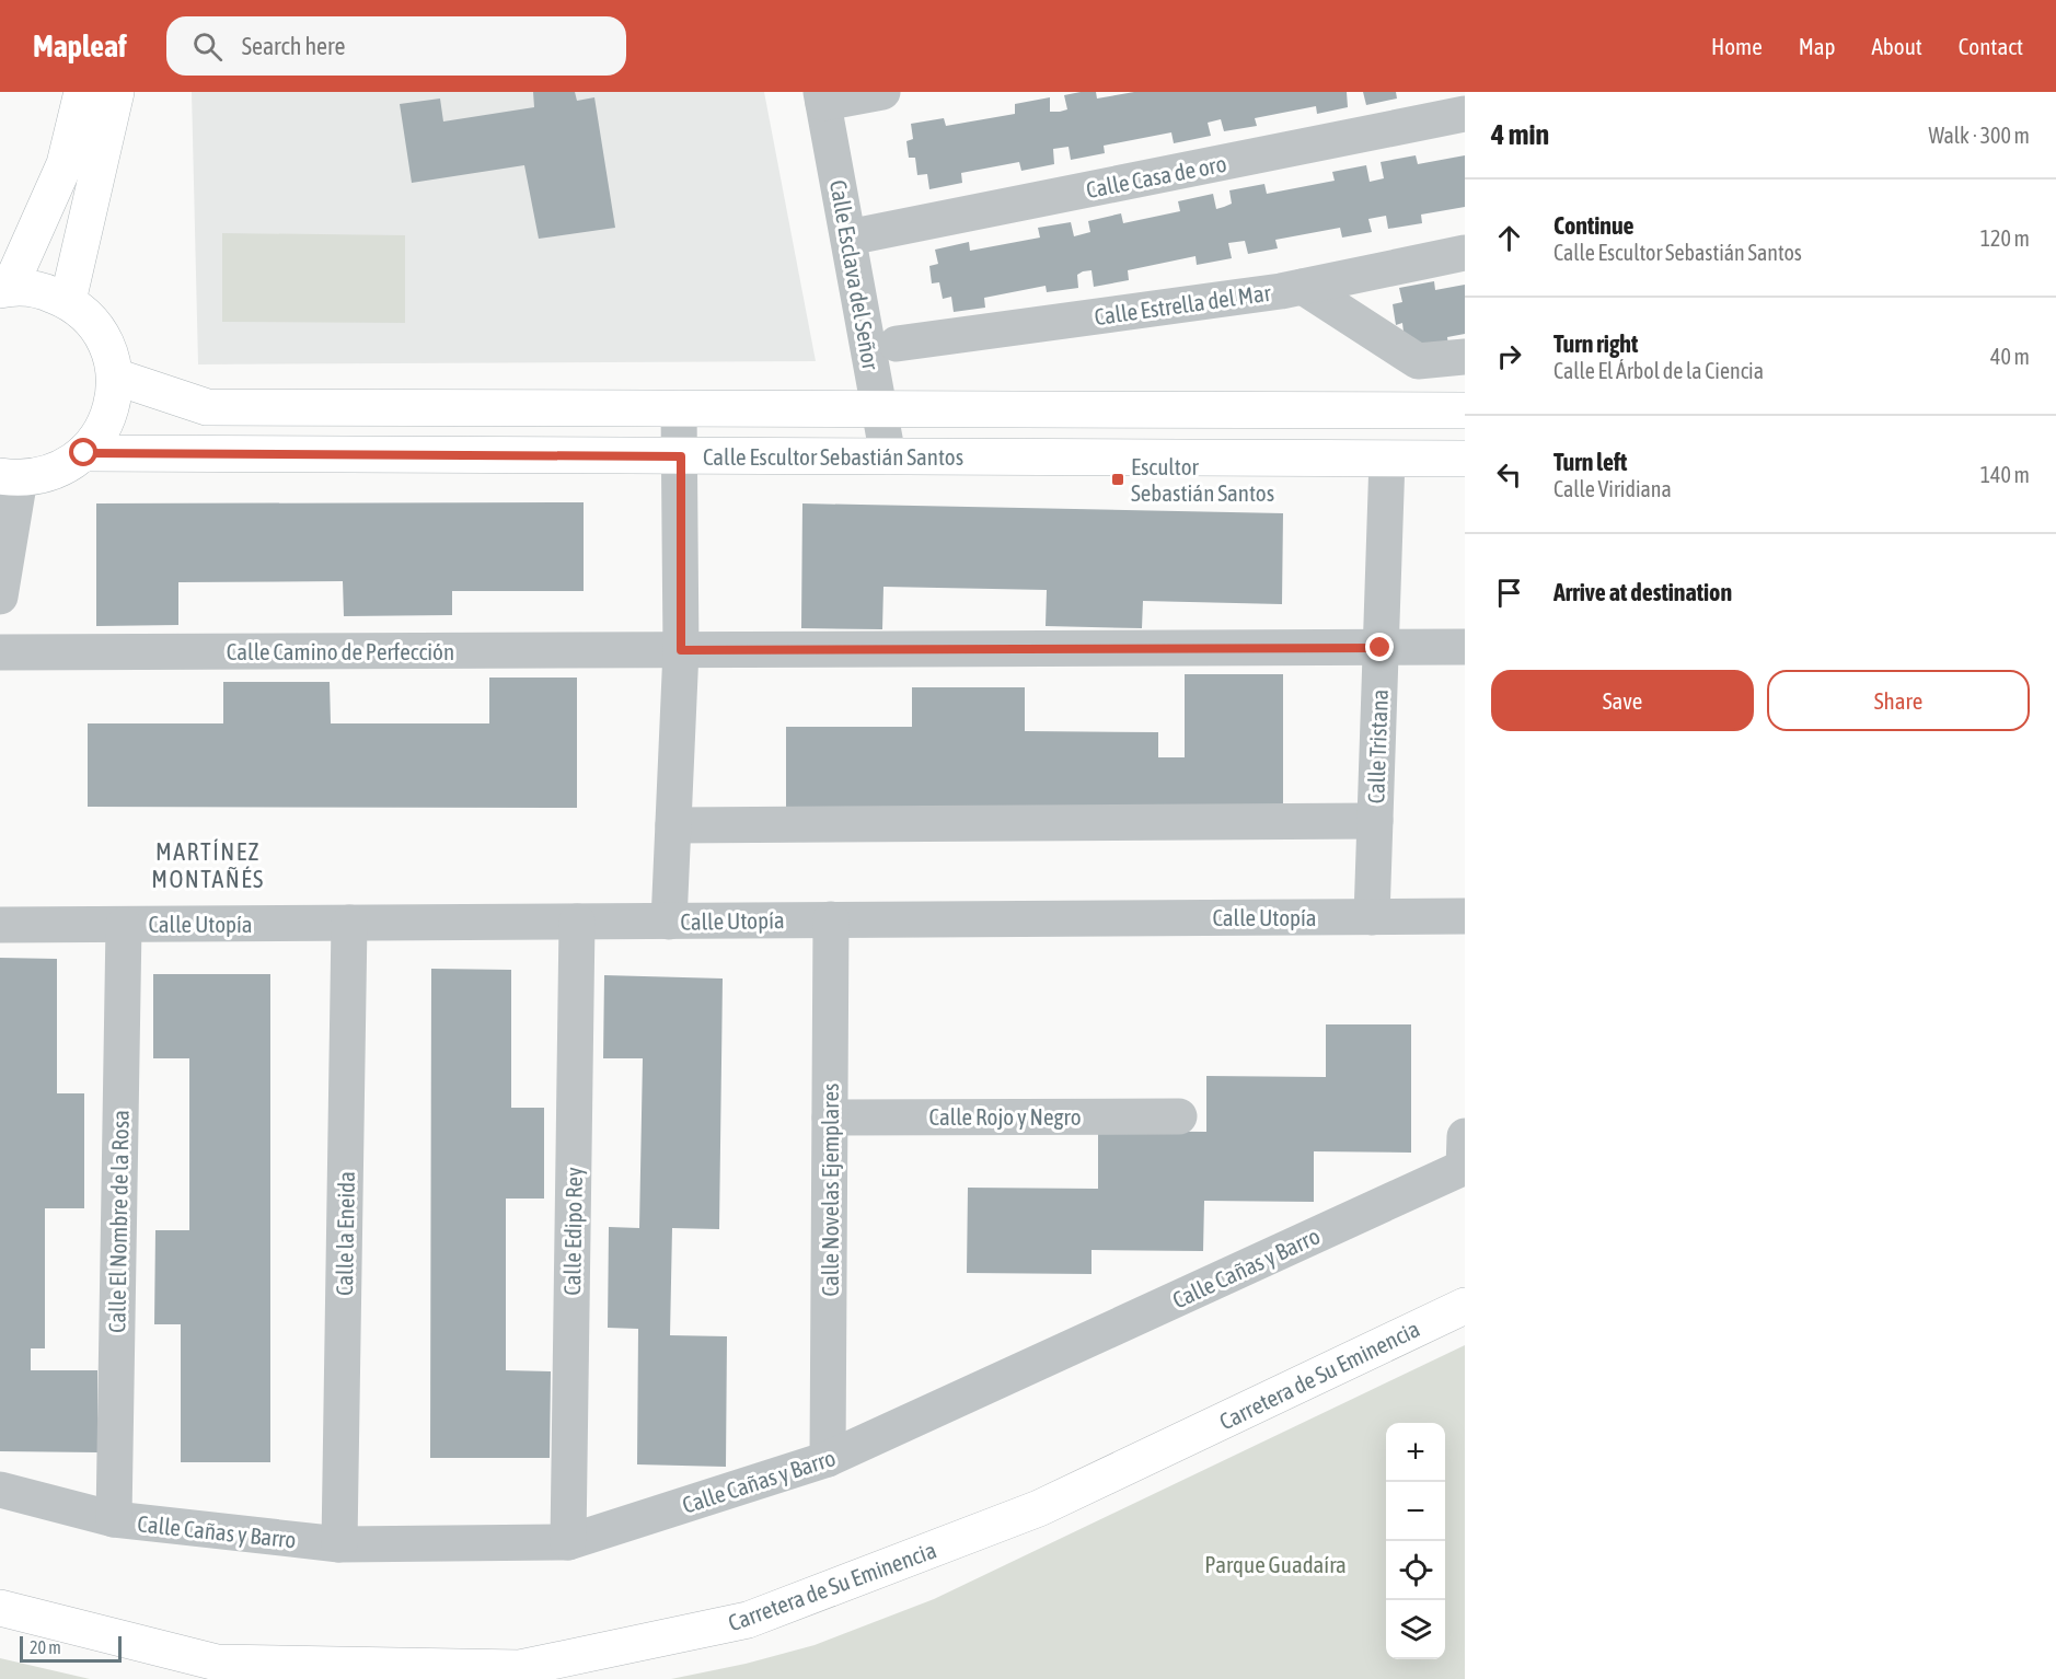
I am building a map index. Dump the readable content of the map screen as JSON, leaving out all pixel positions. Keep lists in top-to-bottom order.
{
  "streets": {
    "street": [
      "Calle Casa de oro",
      "Calle Esclava del Señor",
      "Calle Estrella del Mar",
      "Calle Escultor Sebastián Santos",
      "Calle Camino de Perfección",
      "Calle Tristana",
      "Calle Utopía",
      "Calle Rojo y Negro",
      "Calle Novelas Ejemplares",
      "Calle El Nombre de la Rosa",
      "Calle Edipo Rey",
      "Calle la Eneida",
      "Calle Cañas y Barro",
      "Carretera de Su Eminencia"
    ]
  },
  "crossings": [
    ["Calle Casa de oro", "Calle Esclava del Señor"],
    ["Calle Esclava del Señor", "Calle Escultor Sebastián Santos"],
    ["Calle Escultor Sebastián Santos", "Calle Tristana"],
    ["Calle Camino de Perfección", "Calle Tristana"],
    ["Calle Tristana", "Calle Utopía"],
    ["Calle Utopía", "Calle Novelas Ejemplares"],
    ["Calle Utopía", "Calle El Nombre de la Rosa"],
    ["Calle Utopía", "Calle Edipo Rey"],
    ["Calle Utopía", "Calle la Eneida"],
    ["Calle Rojo y Negro", "Calle Novelas Ejemplares"],
    ["Calle Novelas Ejemplares", "Calle Cañas y Barro"],
    ["Calle El Nombre de la Rosa", "Calle Cañas y Barro"],
    ["Calle Edipo Rey", "Calle Cañas y Barro"],
    ["Calle la Eneida", "Calle Cañas y Barro"]
  ],
  "districts": ["MARTÍNEZ MONTAÑÉS"],
  "parks": ["Parque Guadaíra"],
  "places": {
    "transit": ["Escultor Sebastián Santos"]
  },
  "scale_bar": "20 m",
  "page": {
    "header": "Mapleaf",
    "search": "Search here",
    "nav": [
      "Home",
      "Map",
      "About",
      "Contact"
    ],
    "heading": ["4 min", "Walk · 300 m"],
    "list": [
      ["Continue", "Calle Escultor Sebastián Santos", "120 m"],
      ["Turn right", "Calle El Árbol de la Ciencia", "40 m"],
      ["Turn left", "Calle Viridiana", "140 m"],
      "Arrive at destination"
    ],
    "buttons": ["Save", "Share"],
    "map_buttons": ["+", "−"],
    "scale": "20 m"
  }
}
